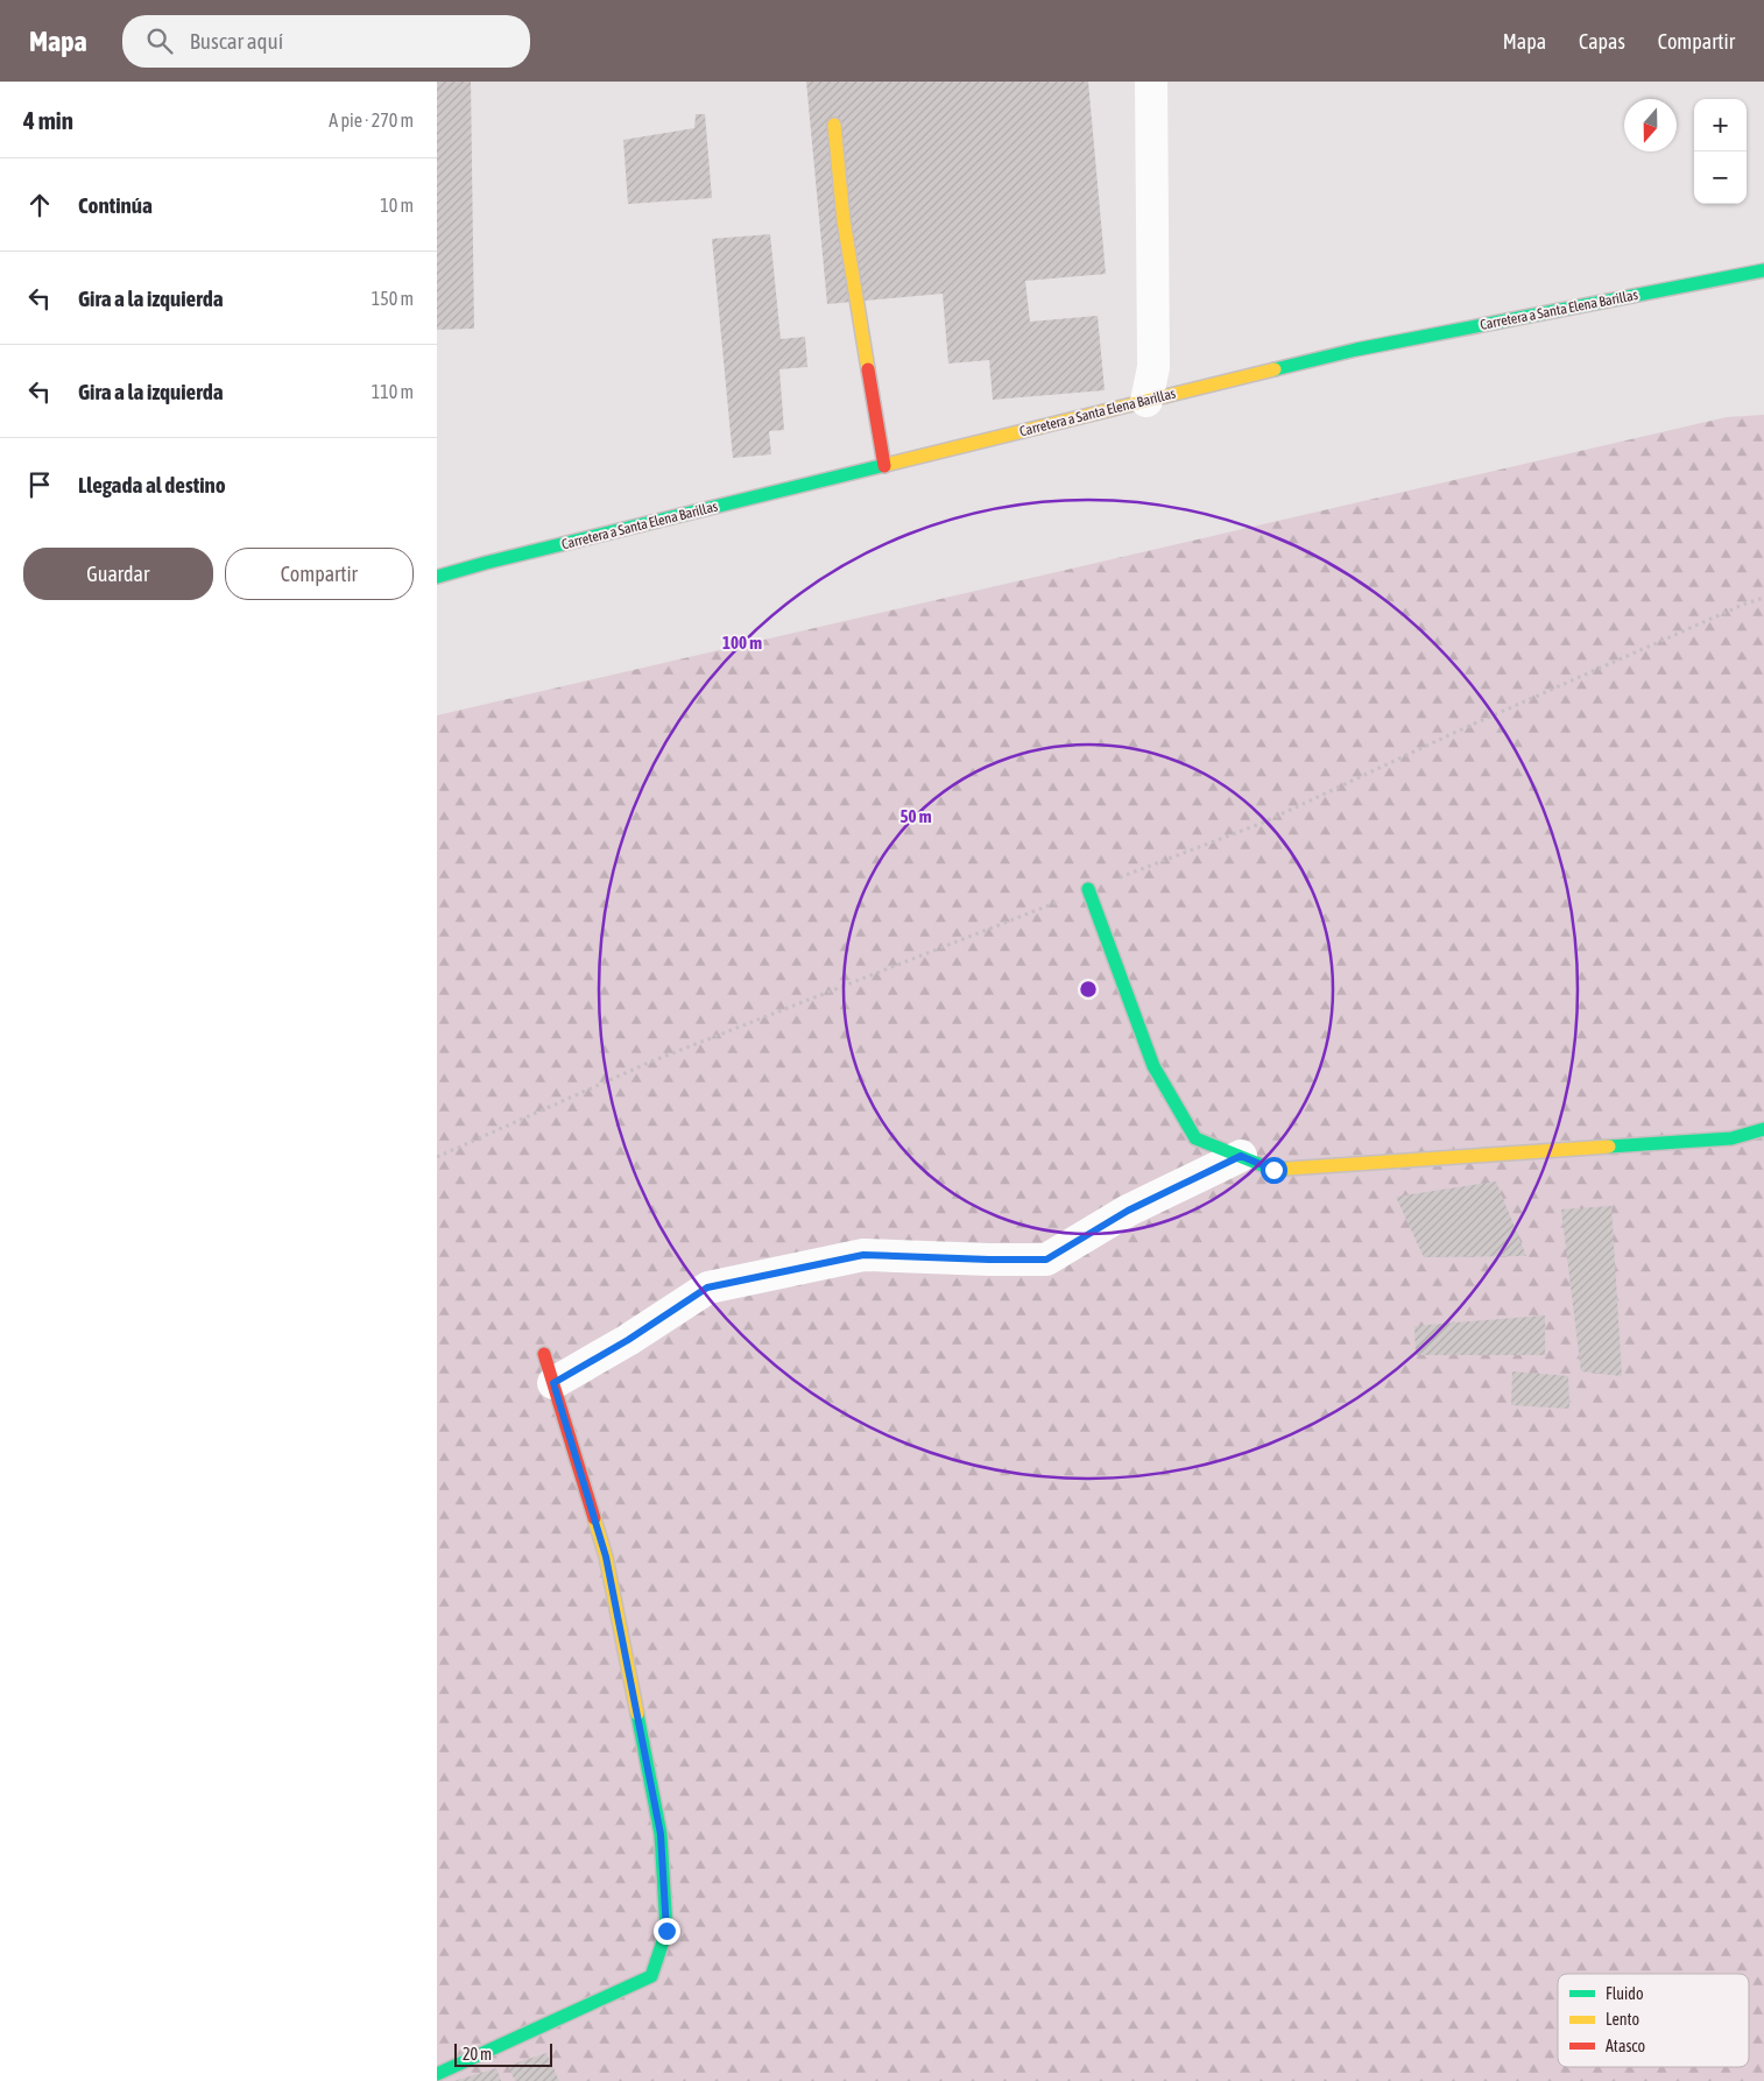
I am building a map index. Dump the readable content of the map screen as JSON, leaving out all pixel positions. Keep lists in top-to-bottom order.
{
  "streets": {
    "street": ["Carretera a Santa Elena Barillas"]
  },
  "legend": ["Fluido", "Lento", "Atasco"],
  "scale_bar": "20 m",
  "north": "bottom",
  "page": {
    "header": "Mapa",
    "search": "Buscar aquí",
    "nav": ["Mapa", "Capas", "Compartir"],
    "heading": ["4 min", "A pie · 270 m"],
    "map_buttons": ["+", "−"],
    "list": [
      ["Continúa", "10 m"],
      ["Gira a la izquierda", "150 m"],
      ["Gira a la izquierda", "110 m"],
      "Llegada al destino"
    ],
    "buttons": ["Guardar", "Compartir"],
    "scale": "20 m"
  },
  "rings": ["100 m", "50 m"]
}
